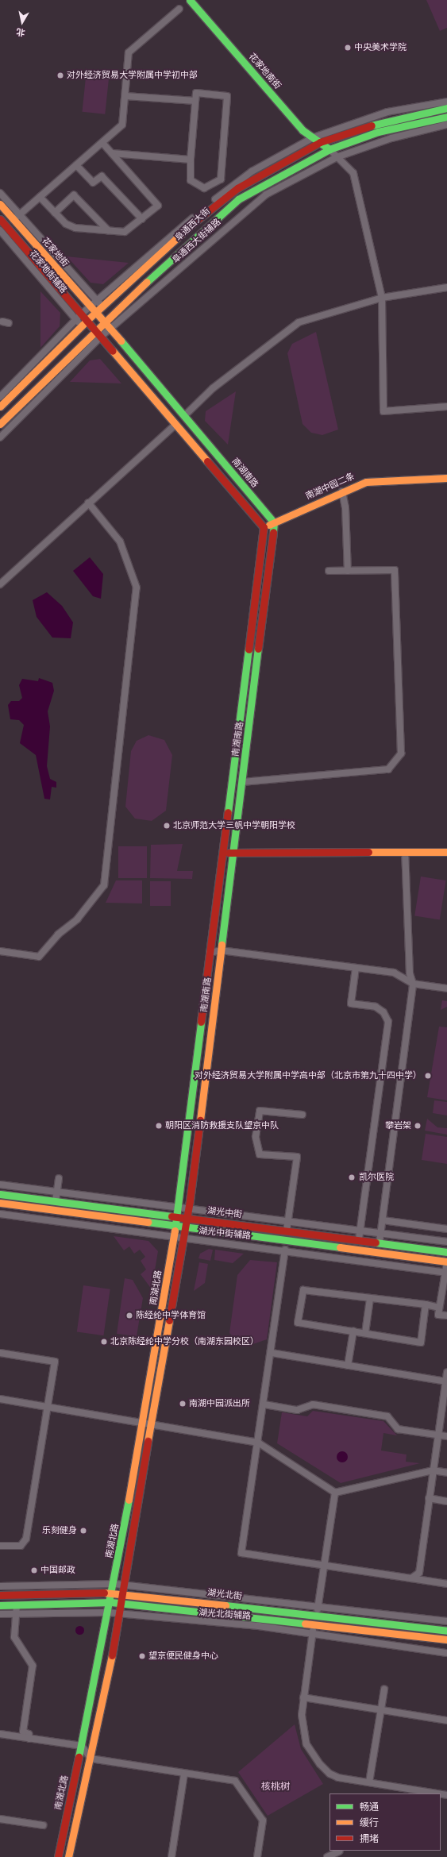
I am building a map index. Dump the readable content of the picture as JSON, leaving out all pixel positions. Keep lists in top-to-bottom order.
{
  "streets": {
    "street": [
      "花家地南街",
      "阜通西大街",
      "阜通西大街辅路",
      "花家地街",
      "花家地街辅路",
      "南湖南路",
      "南湖中园二条",
      "湖光中街",
      "湖光中街辅路",
      "南湖北路",
      "湖光北街",
      "湖光北街辅路"
    ]
  },
  "crossings": [
    ["花家地南街", "阜通西大街"],
    ["阜通西大街", "花家地街"],
    ["阜通西大街", "花家地街辅路"],
    ["阜通西大街", "南湖南路"],
    ["阜通西大街辅路", "南湖南路"],
    ["花家地街", "花家地街辅路"],
    ["花家地街", "南湖南路"],
    ["南湖南路", "南湖中园二条"],
    ["南湖南路", "湖光中街"],
    ["南湖南路", "南湖北路"],
    ["湖光中街辅路", "南湖北路"],
    ["南湖北路", "湖光北街"],
    ["南湖北路", "湖光北街辅路"]
  ],
  "districts": ["核桃树"],
  "places": [
    "中央美术学院",
    "对外经济贸易大学附属中学初中部",
    "北京师范大学三帆中学朝阳学校",
    "对外经济贸易大学附属中学高中部（北京市第九十四中学）",
    "朝阳区消防救援支队望京中队",
    "攀岩架",
    "凯尔医院",
    "陈经纶中学体育馆",
    "北京陈经纶中学分校（南湖东园校区）",
    "南湖中园派出所",
    "乐刻健身",
    "中国邮政",
    "望京便民健身中心"
  ],
  "legend": ["畅通", "缓行", "拥堵"],
  "north": "bottom"
}
